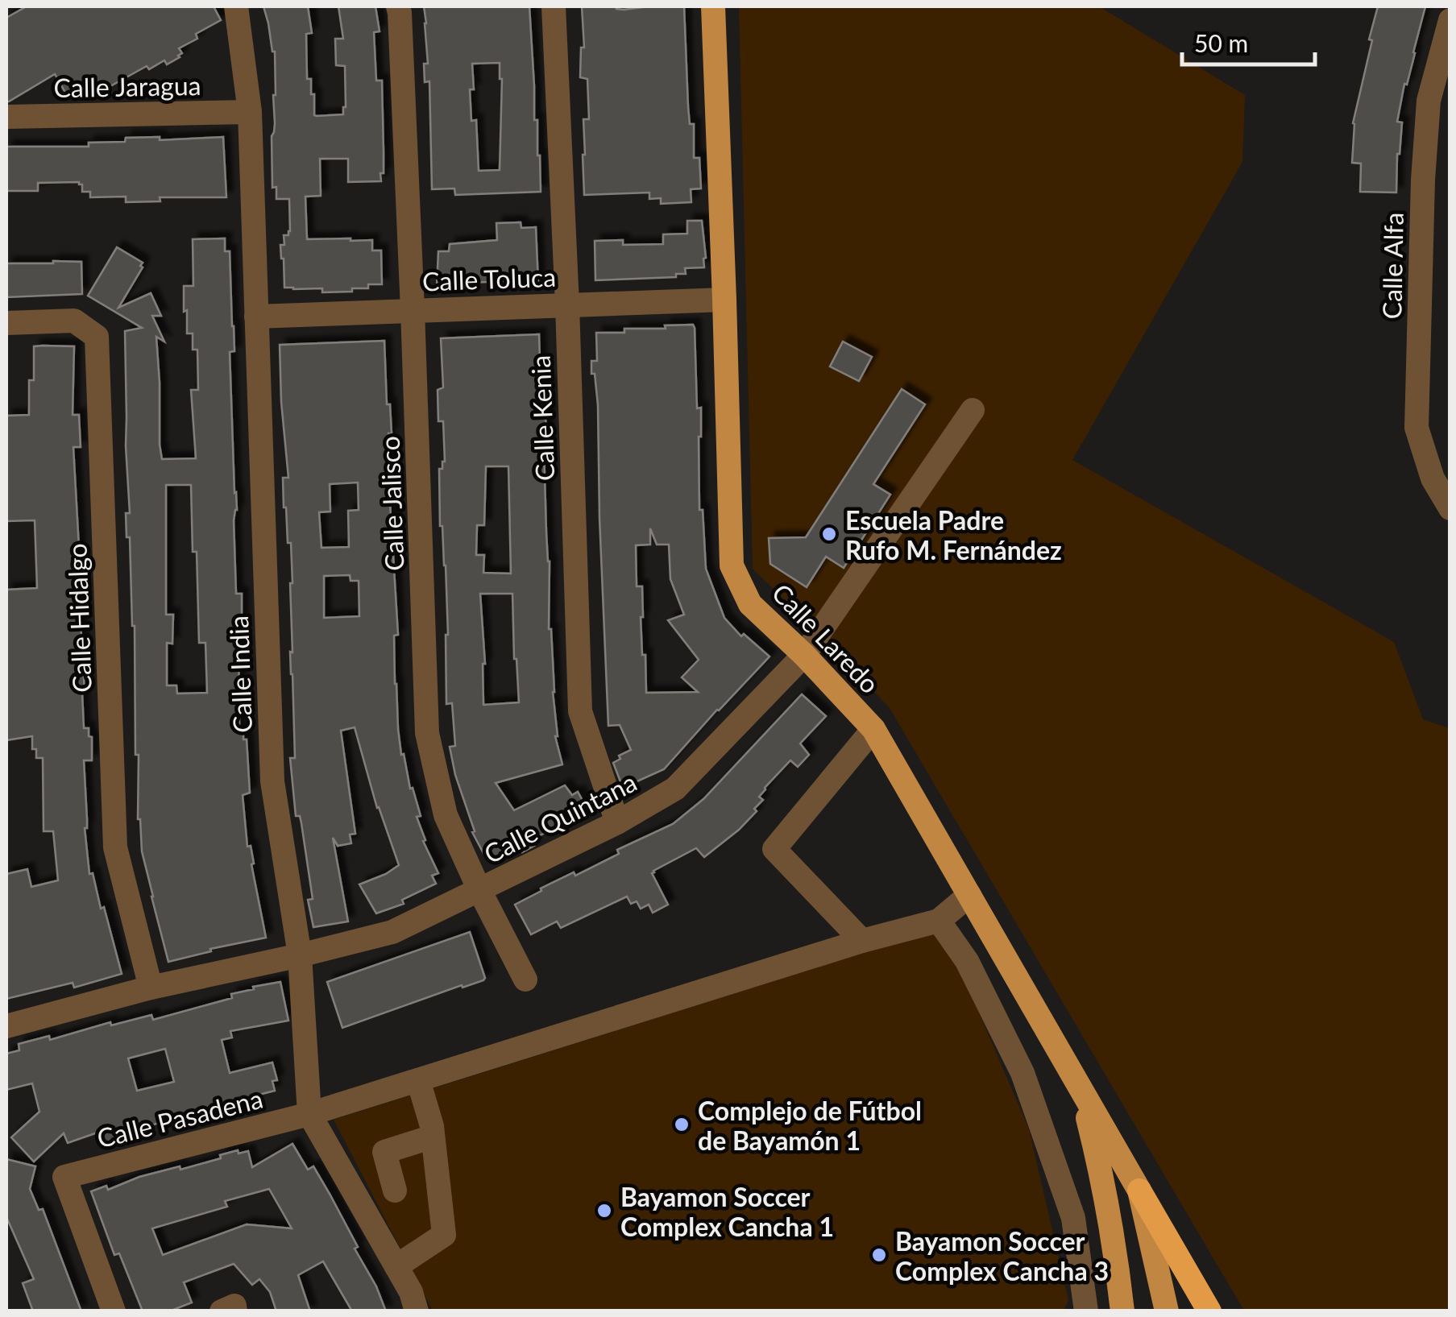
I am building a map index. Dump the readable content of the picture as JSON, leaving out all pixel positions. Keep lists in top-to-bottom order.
{
  "streets": {
    "main road": ["Calle Laredo"],
    "street": [
      "Calle Jaragua",
      "Calle Alfa",
      "Calle Toluca",
      "Calle Kenia",
      "Calle Jalisco",
      "Calle Hidalgo",
      "Calle India",
      "Calle Quintana",
      "Calle Pasadena"
    ]
  },
  "crossings": [
    ["Calle Jaragua", "Calle India"],
    ["Calle Toluca", "Calle Kenia"],
    ["Calle Toluca", "Calle Jalisco"],
    ["Calle Toluca", "Calle Laredo"],
    ["Calle Toluca", "Calle India"],
    ["Calle Kenia", "Calle Quintana"],
    ["Calle Jalisco", "Calle Quintana"],
    ["Calle Hidalgo", "Calle Quintana"],
    ["Calle Laredo", "Calle Quintana"],
    ["Calle India", "Calle Quintana"],
    ["Calle India", "Calle Pasadena"]
  ],
  "places": [
    "Escuela Padre Rufo M. Fernández",
    "Complejo de Fútbol de Bayamón 1",
    "Bayamon Soccer Complex Cancha 1",
    "Bayamon Soccer Complex Cancha 3"
  ],
  "scale_bar": "50 m"
}
